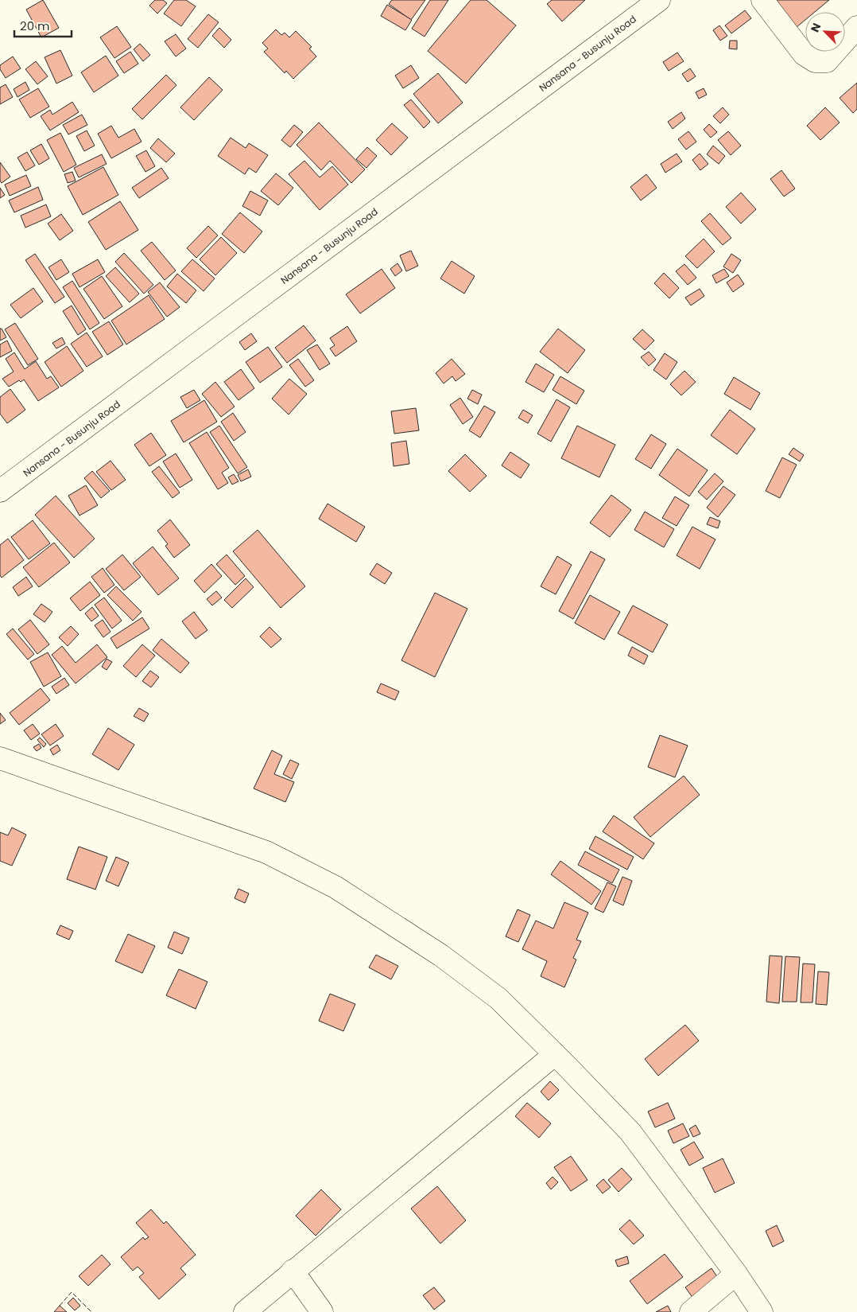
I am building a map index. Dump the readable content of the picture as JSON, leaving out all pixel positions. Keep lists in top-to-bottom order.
{
  "streets": {
    "street": ["Nansana - Busunju Road"]
  },
  "scale_bar": "20 m",
  "north": "top left"
}
